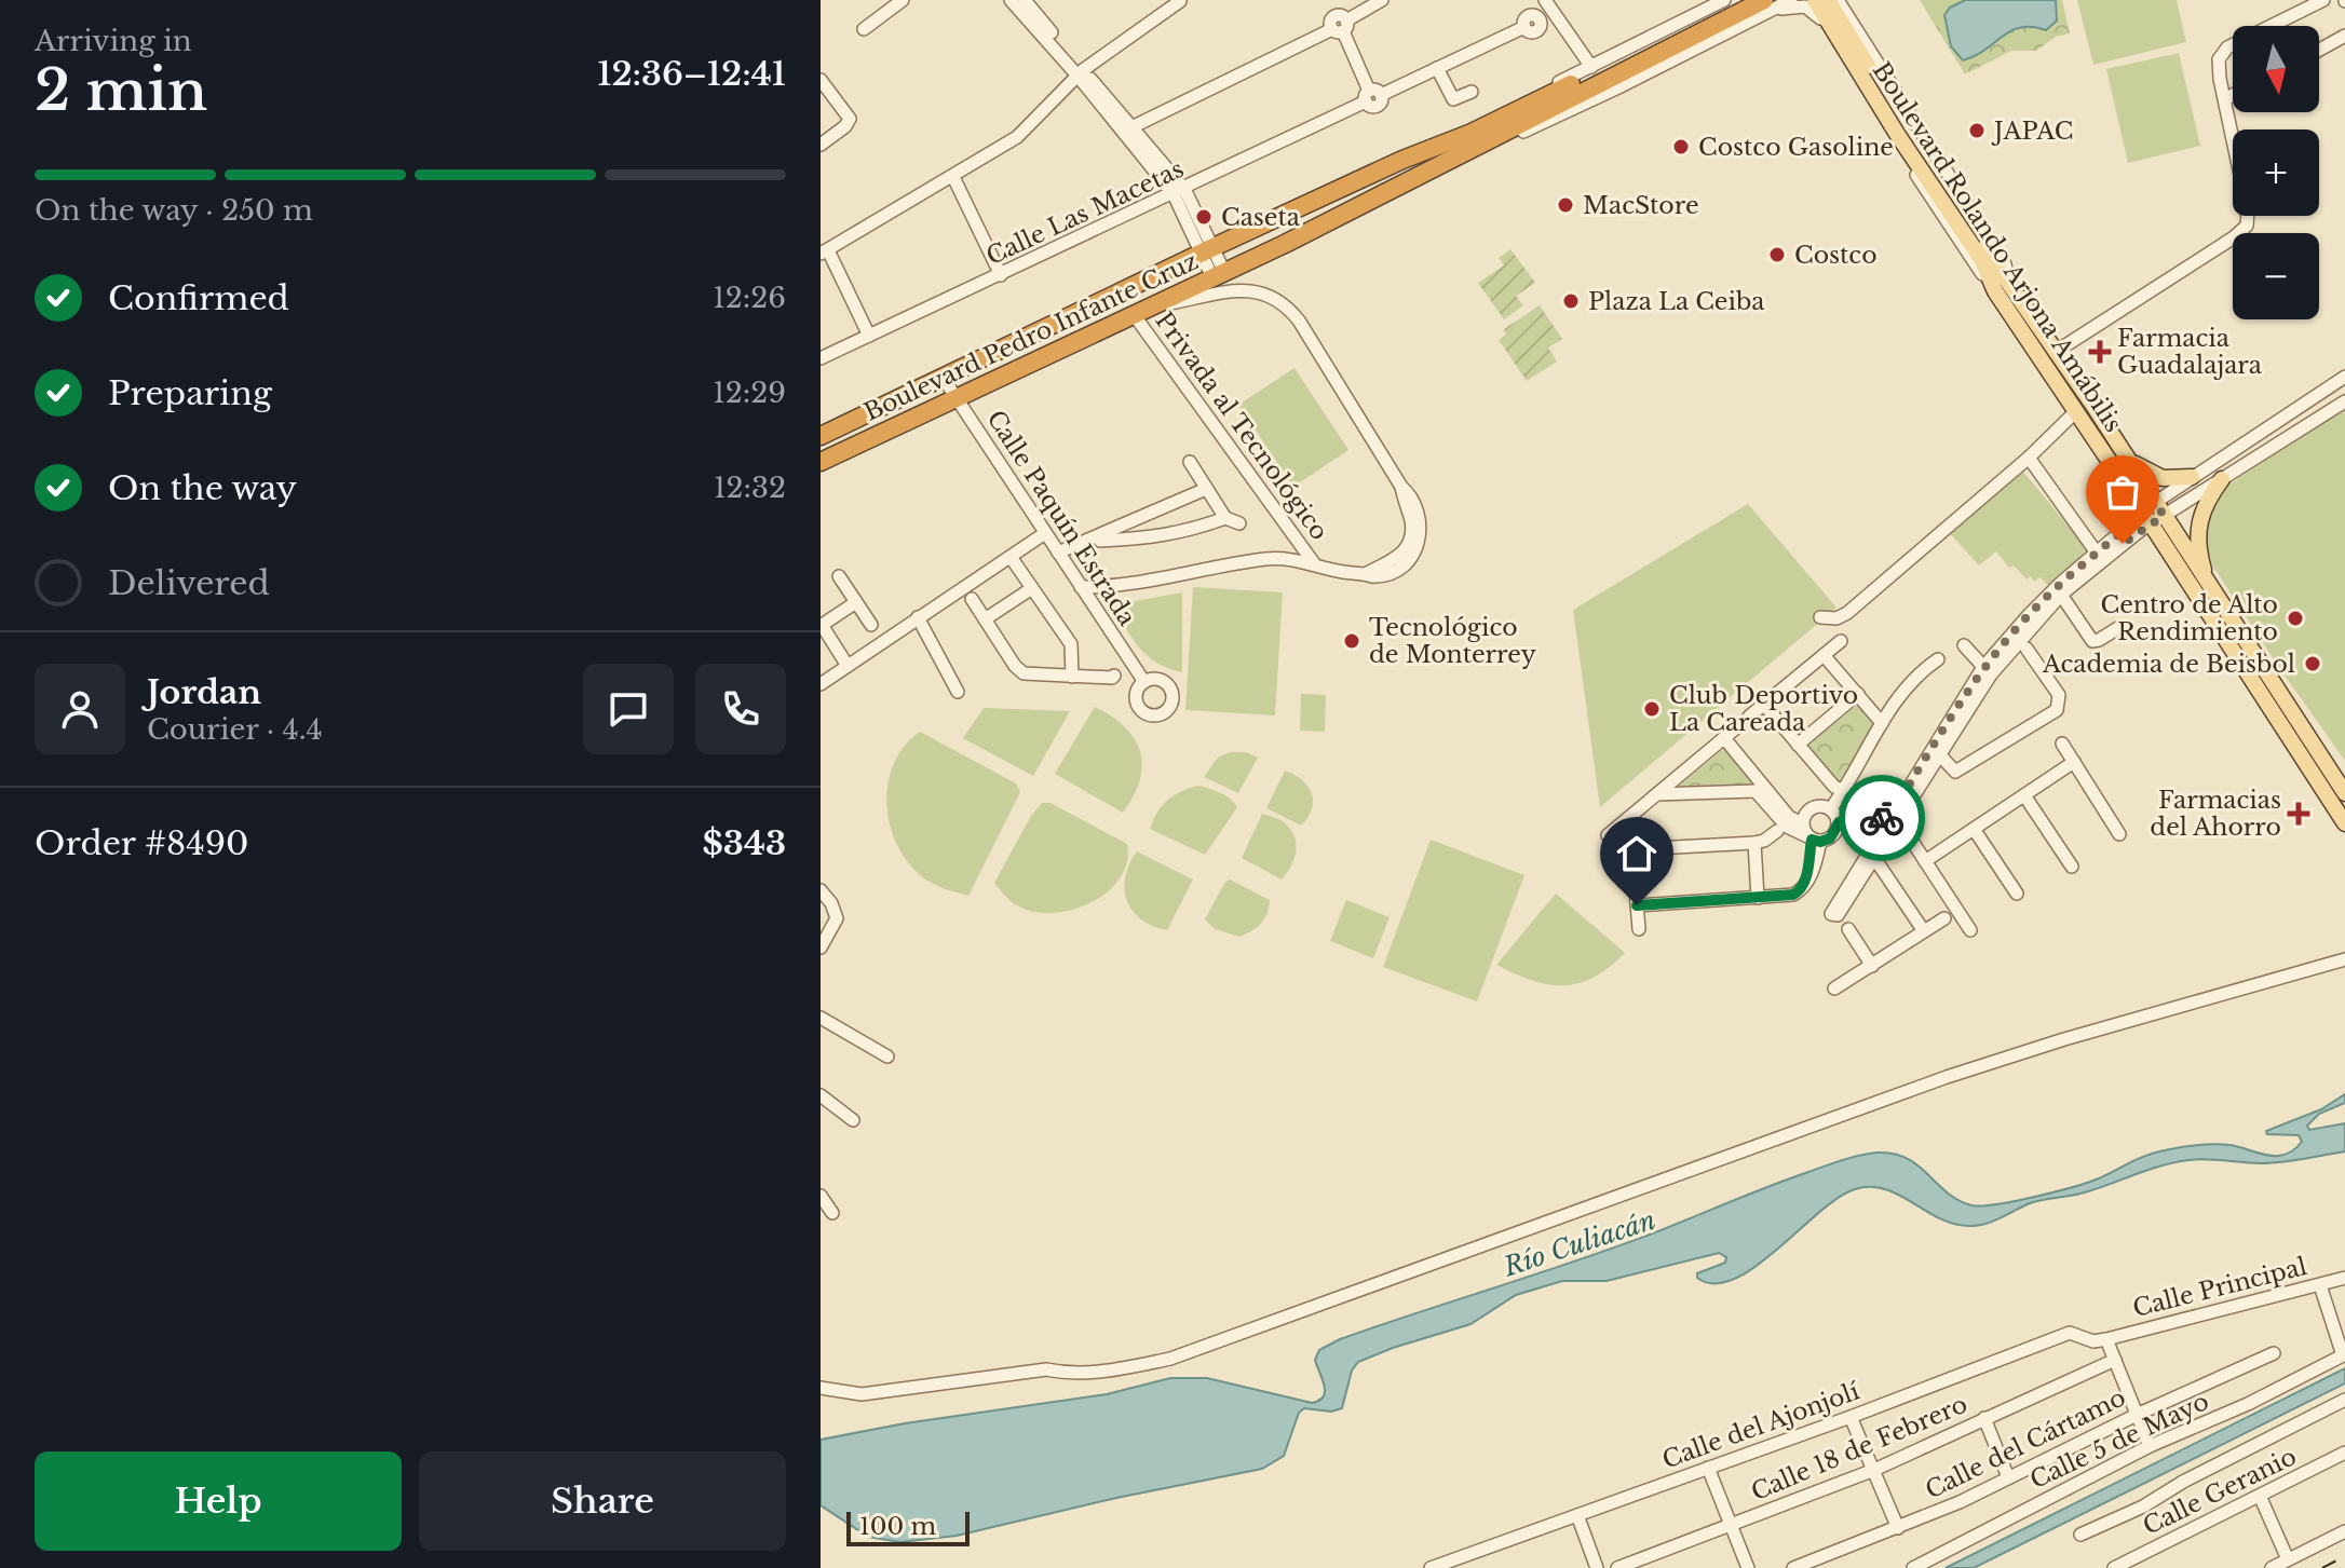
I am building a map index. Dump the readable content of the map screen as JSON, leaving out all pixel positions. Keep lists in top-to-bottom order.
{
  "streets": {
    "highway": ["Boulevard Pedro Infante Cruz"],
    "main road": ["Boulevard Rolando Arjona Amábilis"],
    "street": [
      "Calle Las Macetas",
      "Privada al Tecnológico",
      "Calle Paquín Estrada",
      "Calle Principal",
      "Calle del Ajonjolí",
      "Calle 5 de Mayo",
      "Calle del Cártamo",
      "Calle 18 de Febrero",
      "Calle Geranio"
    ]
  },
  "crossings": [
    ["Boulevard Pedro Infante Cruz", "Privada al Tecnológico"],
    ["Boulevard Pedro Infante Cruz", "Calle Paquín Estrada"],
    ["Calle Principal", "Calle del Ajonjolí"]
  ],
  "water": ["Río Culiacán"],
  "places": {
    "other": [
      "JAPAC",
      "Costco Gasoline",
      "MacStore",
      "Caseta",
      "Costco",
      "Plaza La Ceiba",
      "Centro de Alto Rendimiento",
      "Tecnológico de Monterrey",
      "Academia de Beisbol",
      "Club Deportivo La Careada"
    ],
    "health": ["Farmacia Guadalajara", "Farmacias del Ahorro"]
  },
  "scale_bar": "100 m",
  "north": "bottom",
  "page": {
    "heading": ["2 min", "Arriving in", "12:36–12:41"],
    "panel": [
      "Jordan",
      "Courier · 4.4",
      "Order #8490",
      "$343"
    ],
    "map_buttons": ["+", "−"],
    "bar": "On the way · 250 m",
    "list": [
      ["Confirmed", "12:26"],
      ["Preparing", "12:29"],
      ["On the way", "12:32"],
      "Delivered"
    ],
    "buttons": ["Help", "Share"],
    "scale": "100 m"
  }
}
